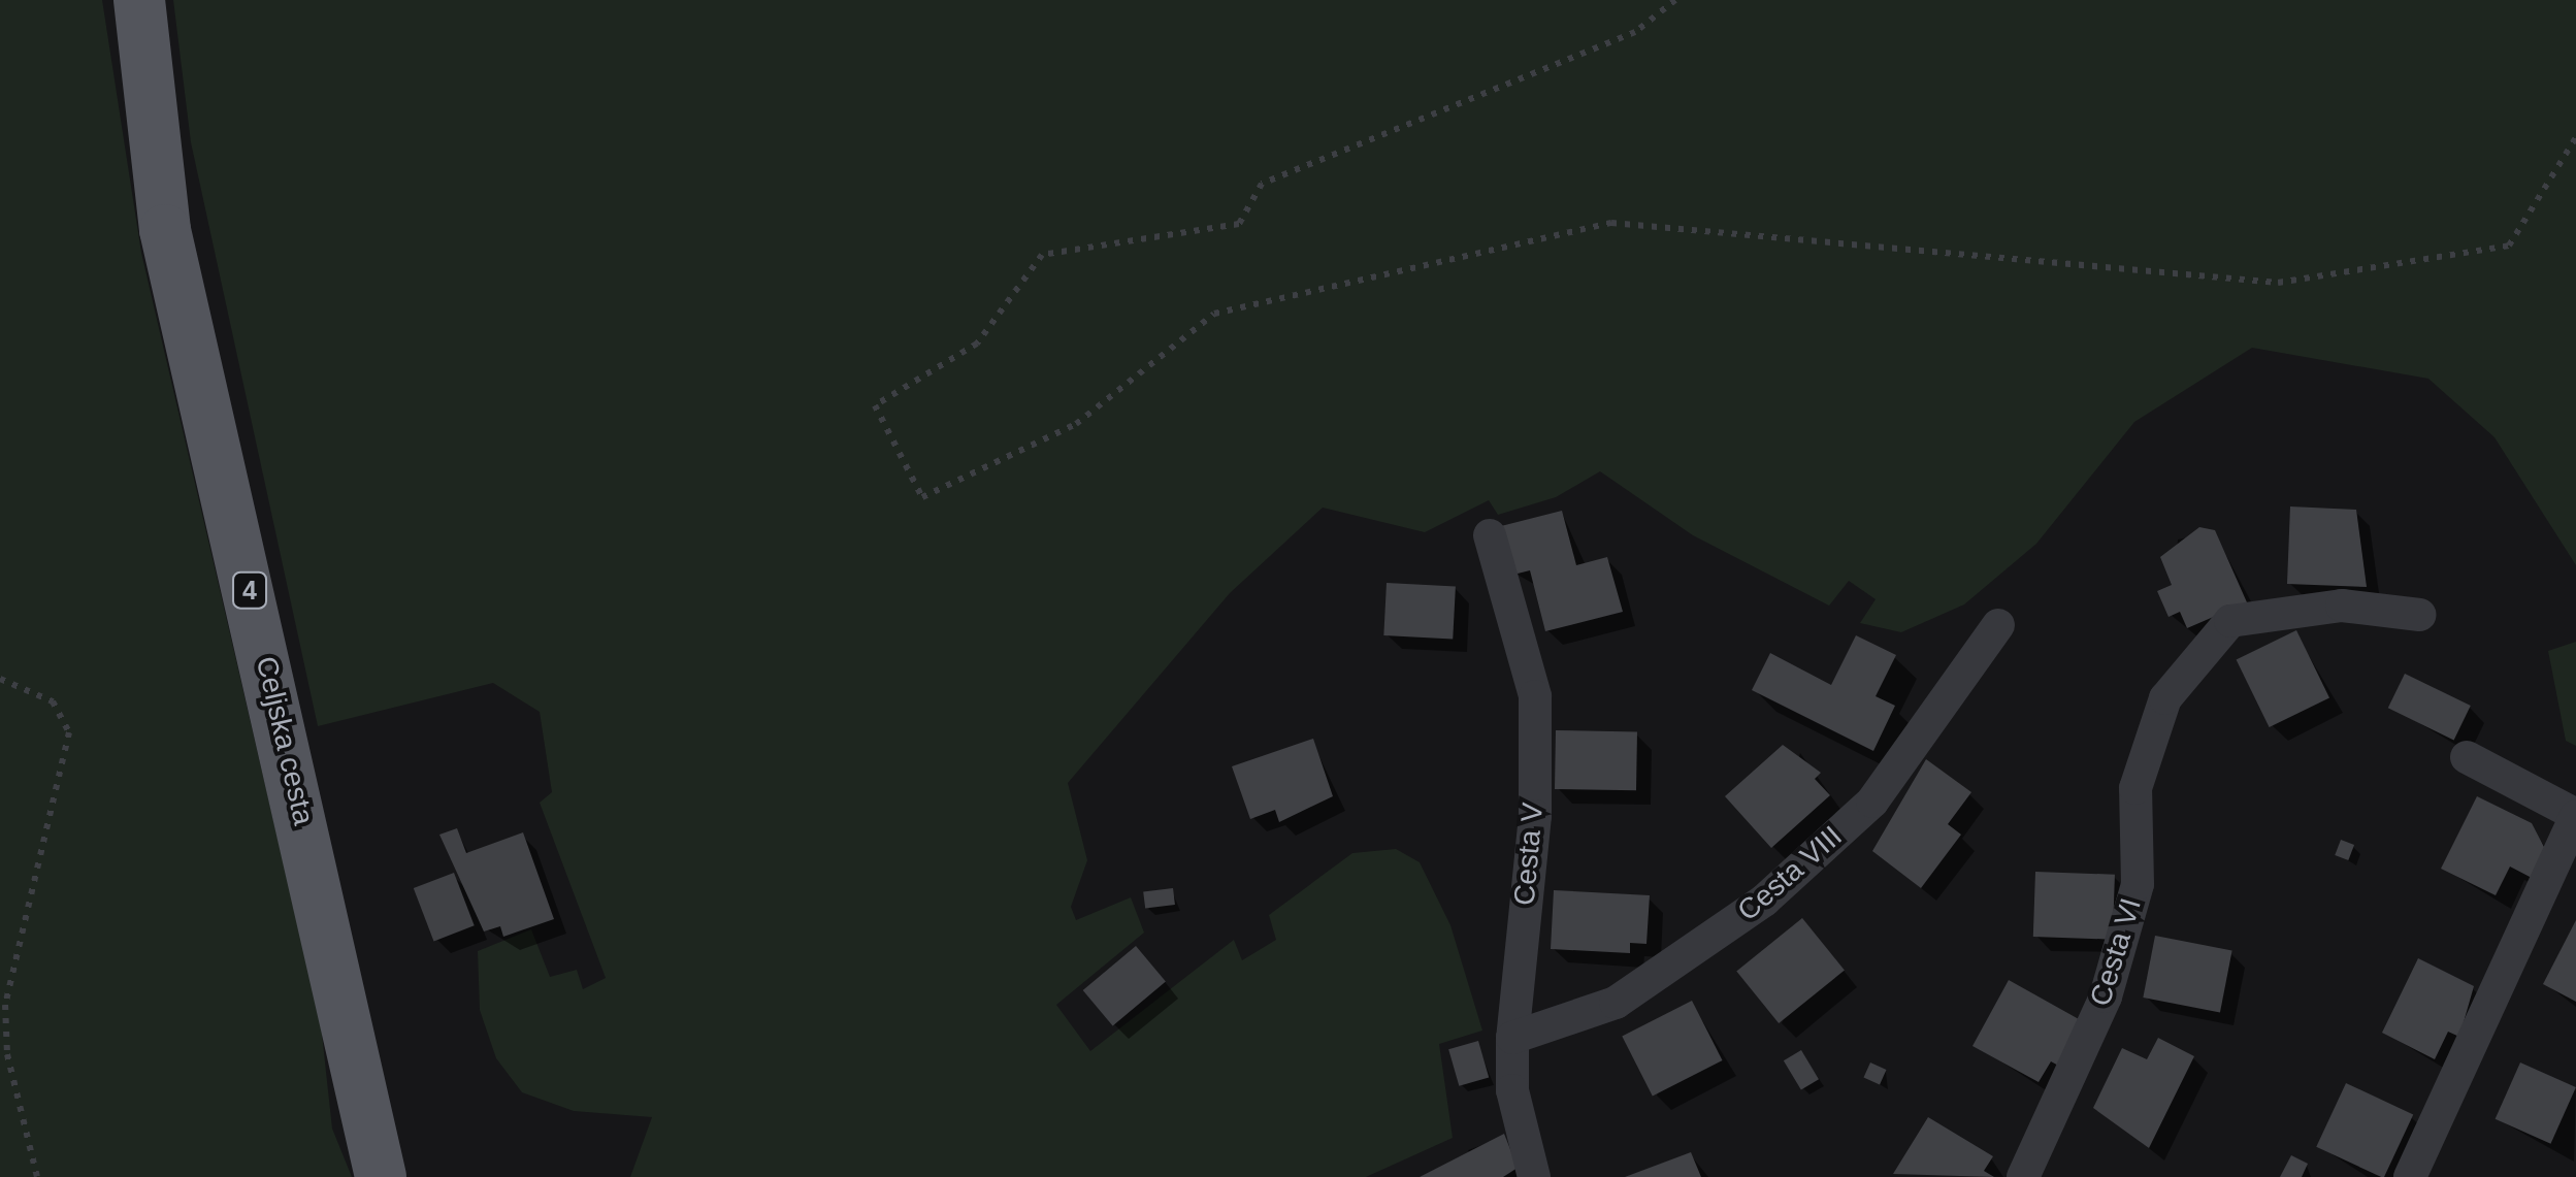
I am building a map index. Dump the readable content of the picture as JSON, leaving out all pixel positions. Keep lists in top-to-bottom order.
{
  "streets": {
    "main road": ["4", "Celjska cesta"],
    "street": ["Cesta V", "Cesta VIII", "Cesta VI"]
  },
  "crossings": [
    ["Cesta V", "Cesta VIII"]
  ]
}
